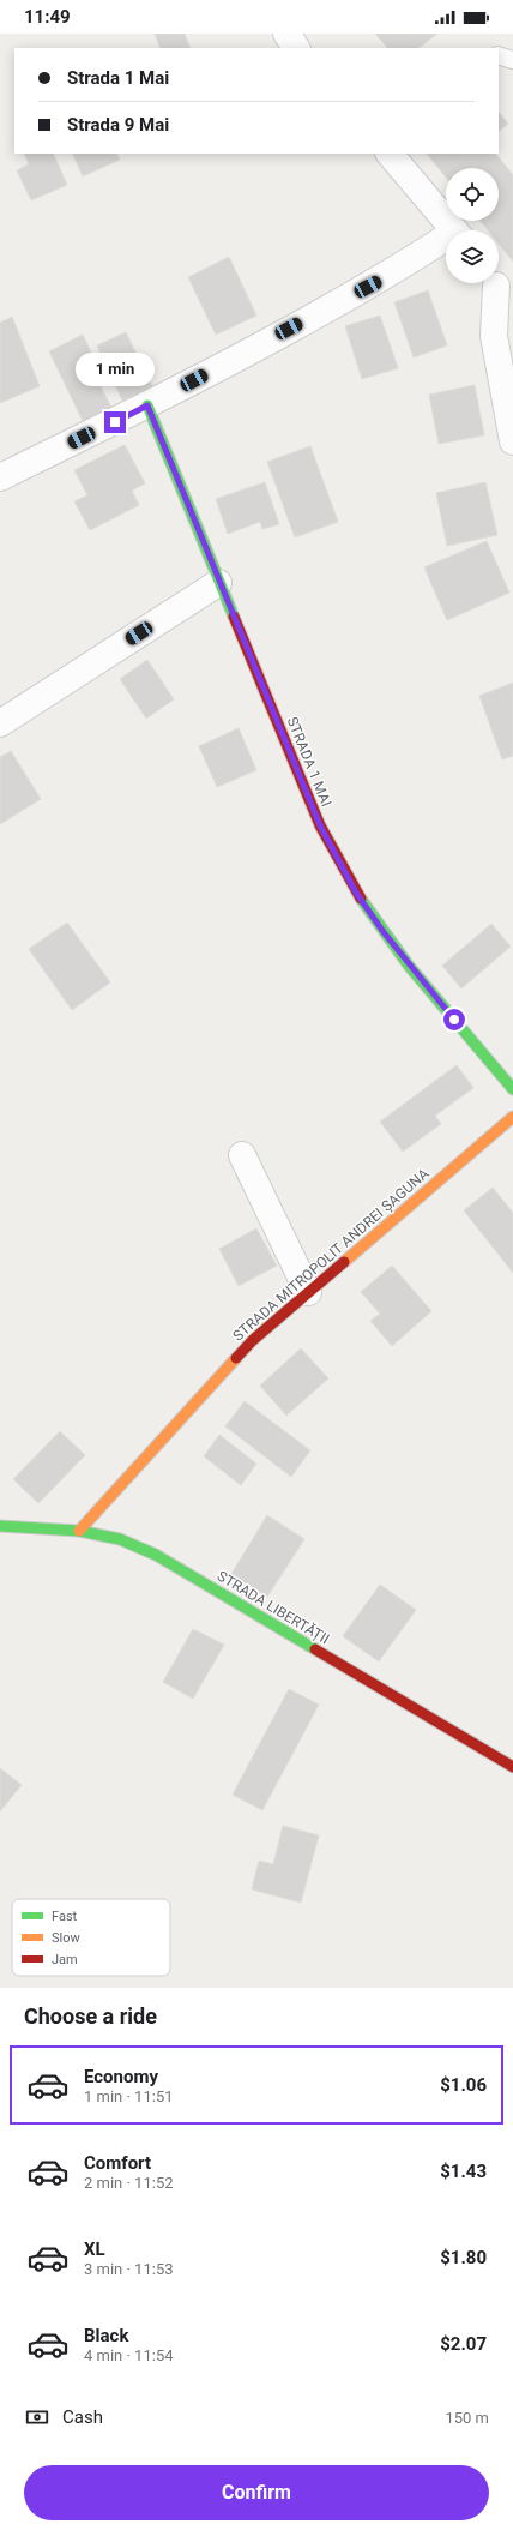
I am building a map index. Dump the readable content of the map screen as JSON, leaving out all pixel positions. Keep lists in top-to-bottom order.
{
  "streets": {
    "street": ["STRADA 1 MAI", "STRADA MITROPOLIT ANDREI ȘAGUNA", "STRADA LIBERTĂȚII"]
  },
  "crossings": [
    ["STRADA MITROPOLIT ANDREI ȘAGUNA", "STRADA LIBERTĂȚII"]
  ],
  "legend": ["Fast", "Slow", "Jam"],
  "page": {
    "status": "11:49",
    "banner": ["Strada 1 Mai", "Strada 9 Mai"],
    "bubble": "1 min",
    "heading": "Choose a ride",
    "list": [
      {
        "name": "Economy",
        "note": "1 min · 11:51",
        "value": "$1.06"
      },
      {
        "name": "Comfort",
        "note": "2 min · 11:52",
        "value": "$1.43"
      },
      {
        "name": "XL",
        "note": "3 min · 11:53",
        "value": "$1.80"
      },
      {
        "name": "Black",
        "note": "4 min · 11:54",
        "value": "$2.07"
      }
    ],
    "pay": ["Cash", "150 m"],
    "buttons": "Confirm"
  }
}
